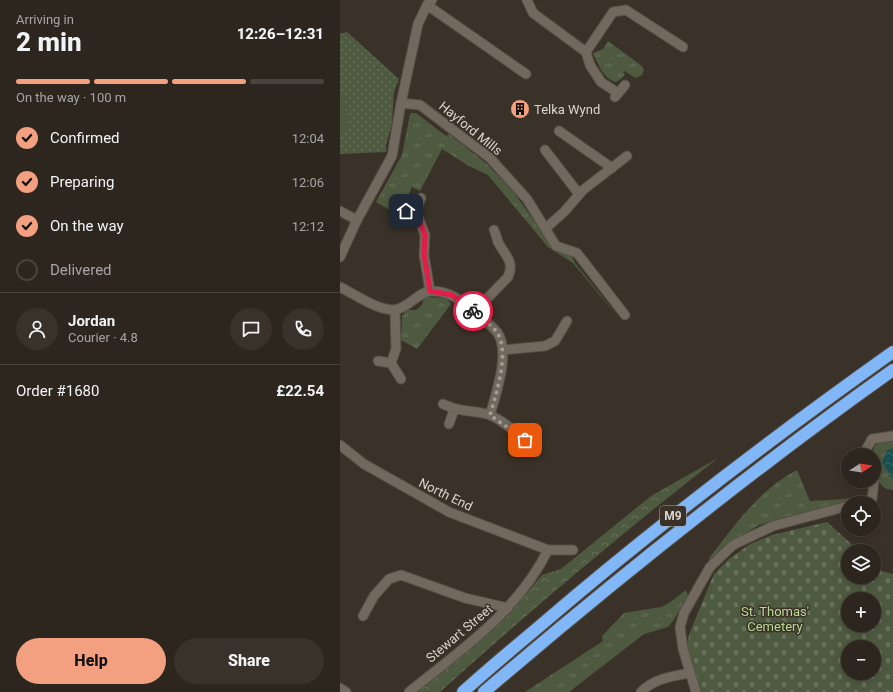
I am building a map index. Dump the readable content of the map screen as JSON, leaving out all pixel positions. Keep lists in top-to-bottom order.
{
  "streets": {
    "highway": ["M9"],
    "street": ["Hayford Mills", "North End", "Stewart Street"]
  },
  "crossings": [
    ["North End", "Stewart Street"]
  ],
  "parks": ["St. Thomas' Cemetery"],
  "places": {
    "building": ["Telka Wynd"]
  },
  "north": "right",
  "page": {
    "heading": ["2 min", "Arriving in", "12:26–12:31"],
    "panel": [
      "Jordan",
      "Courier · 4.8",
      "Order #1680",
      "£22.54"
    ],
    "bar": "On the way · 100 m",
    "list": [
      ["Confirmed", "12:04"],
      ["Preparing", "12:06"],
      ["On the way", "12:12"],
      "Delivered"
    ],
    "map_buttons": ["+", "−"],
    "buttons": ["Help", "Share"]
  }
}
